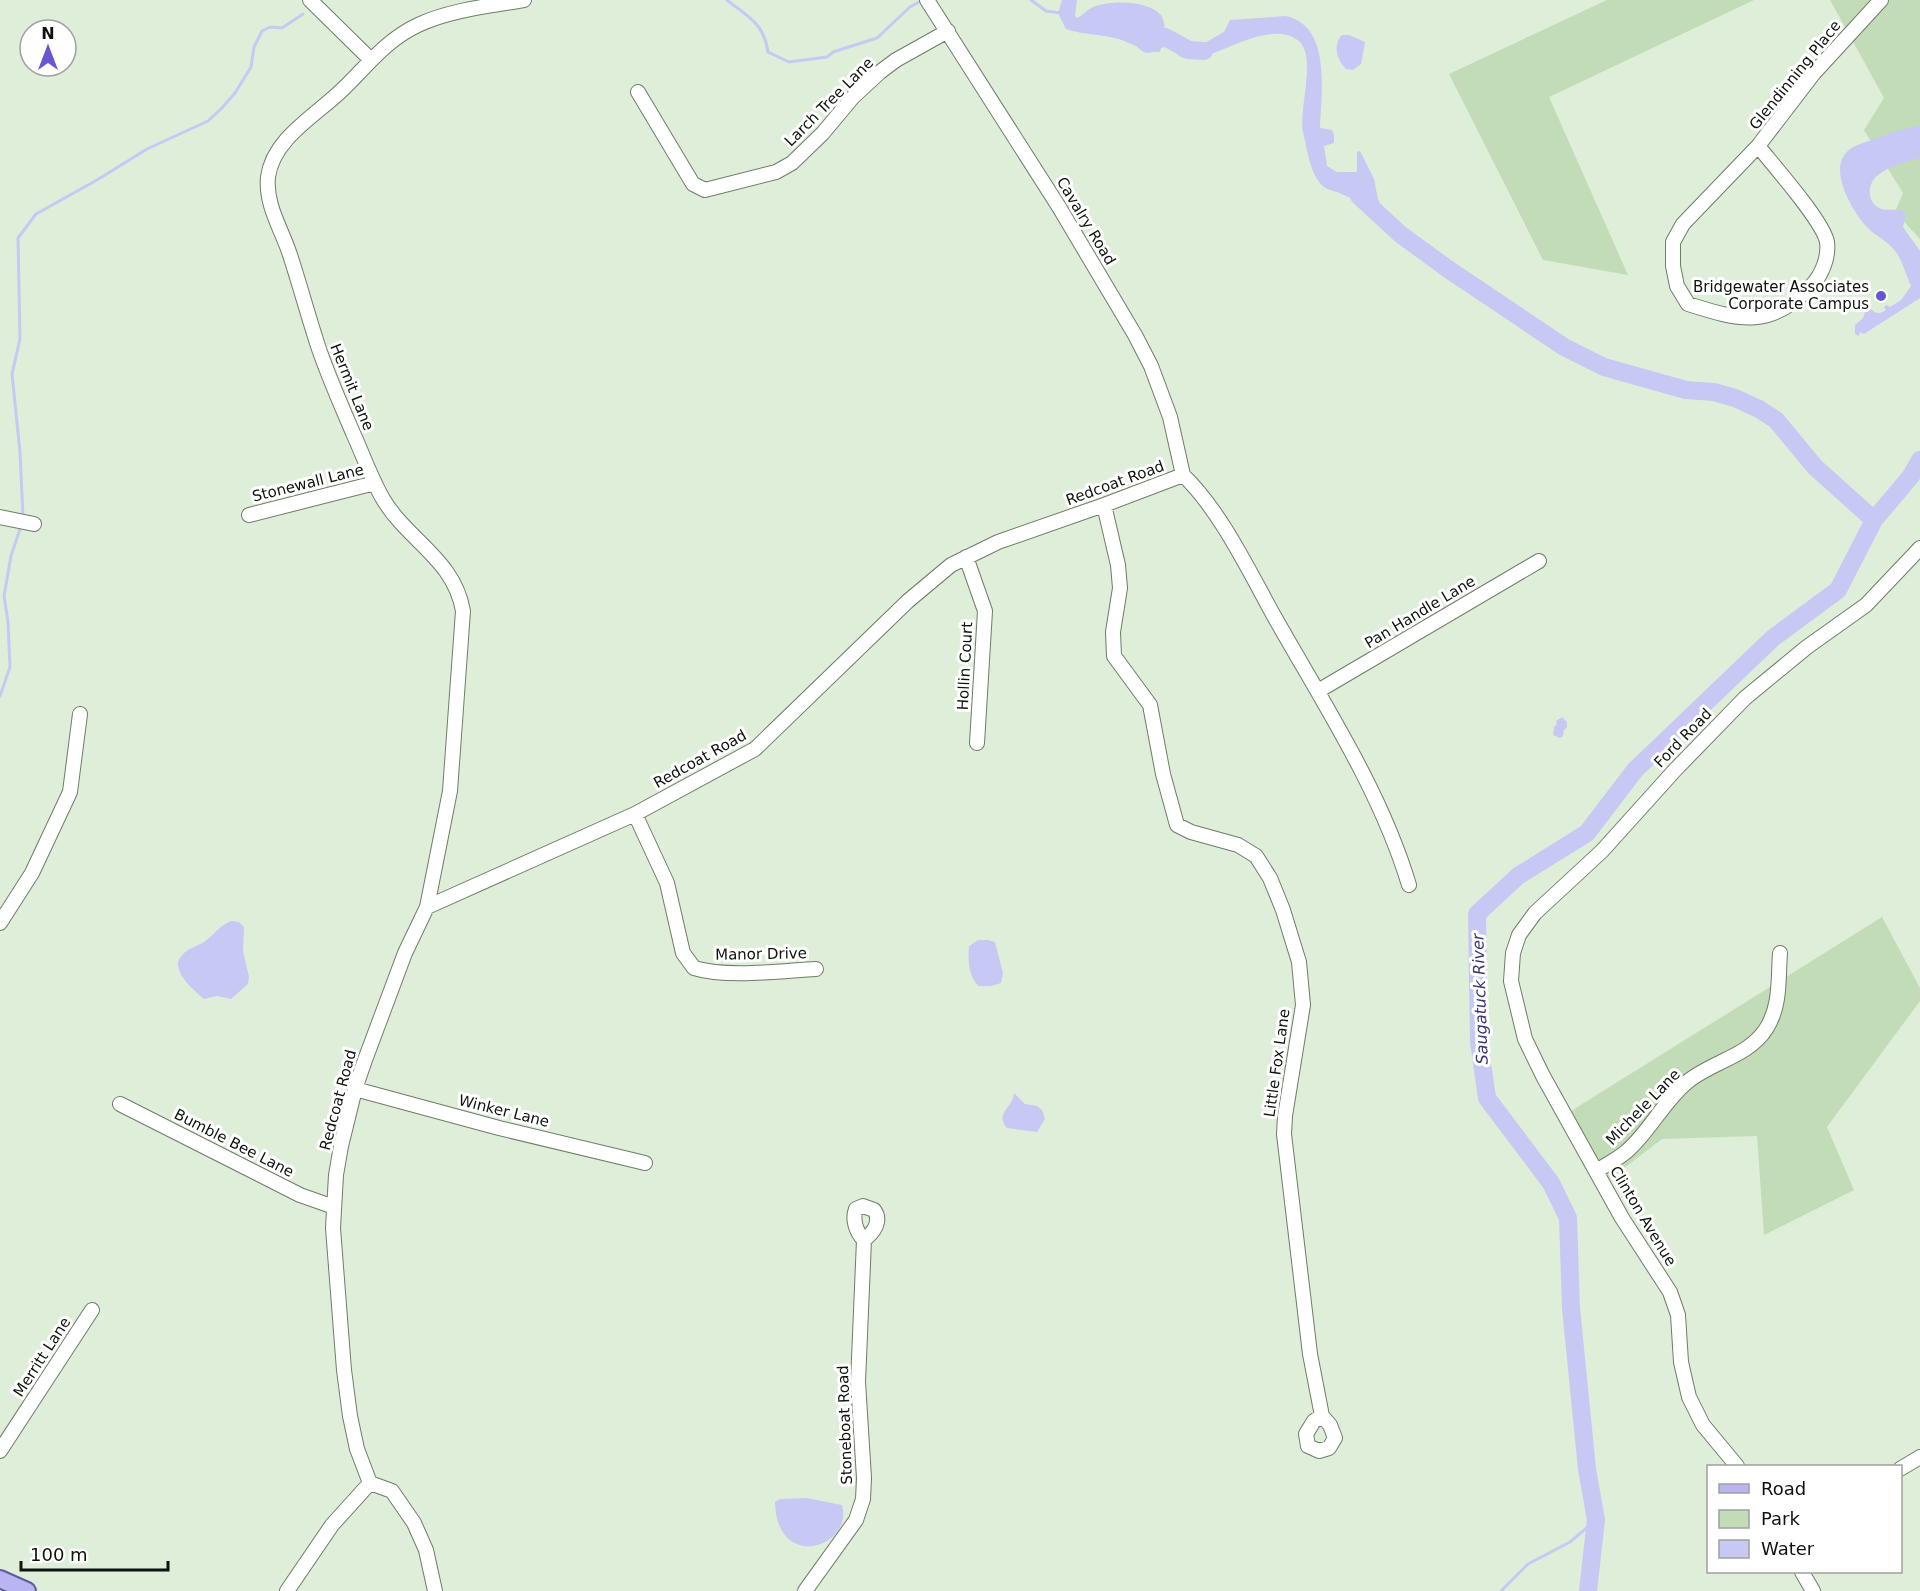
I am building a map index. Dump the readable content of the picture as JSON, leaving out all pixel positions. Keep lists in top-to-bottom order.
{
  "streets": {
    "street": [
      "Glendinning Place",
      "Larch Tree Lane",
      "Cavalry Road",
      "Hermit Lane",
      "Stonewall Lane",
      "Redcoat Road",
      "Pan Handle Lane",
      "Hollin Court",
      "Ford Road",
      "Manor Drive",
      "Little Fox Lane",
      "Michele Lane",
      "Winker Lane",
      "Bumble Bee Lane",
      "Clinton Avenue",
      "Merritt Lane",
      "Stoneboat Road"
    ]
  },
  "crossings": [
    ["Larch Tree Lane", "Cavalry Road"],
    ["Cavalry Road", "Redcoat Road"],
    ["Hermit Lane", "Stonewall Lane"],
    ["Hermit Lane", "Redcoat Road"],
    ["Redcoat Road", "Pan Handle Lane"],
    ["Redcoat Road", "Hollin Court"],
    ["Redcoat Road", "Manor Drive"],
    ["Redcoat Road", "Little Fox Lane"],
    ["Redcoat Road", "Winker Lane"],
    ["Redcoat Road", "Bumble Bee Lane"],
    ["Ford Road", "Clinton Avenue"],
    ["Michele Lane", "Clinton Avenue"]
  ],
  "water": ["Saugatuck River"],
  "places": ["Bridgewater Associates Corporate Campus"],
  "legend": ["Road", "Park", "Water"],
  "scale_bar": "100 m",
  "north": "top"
}
